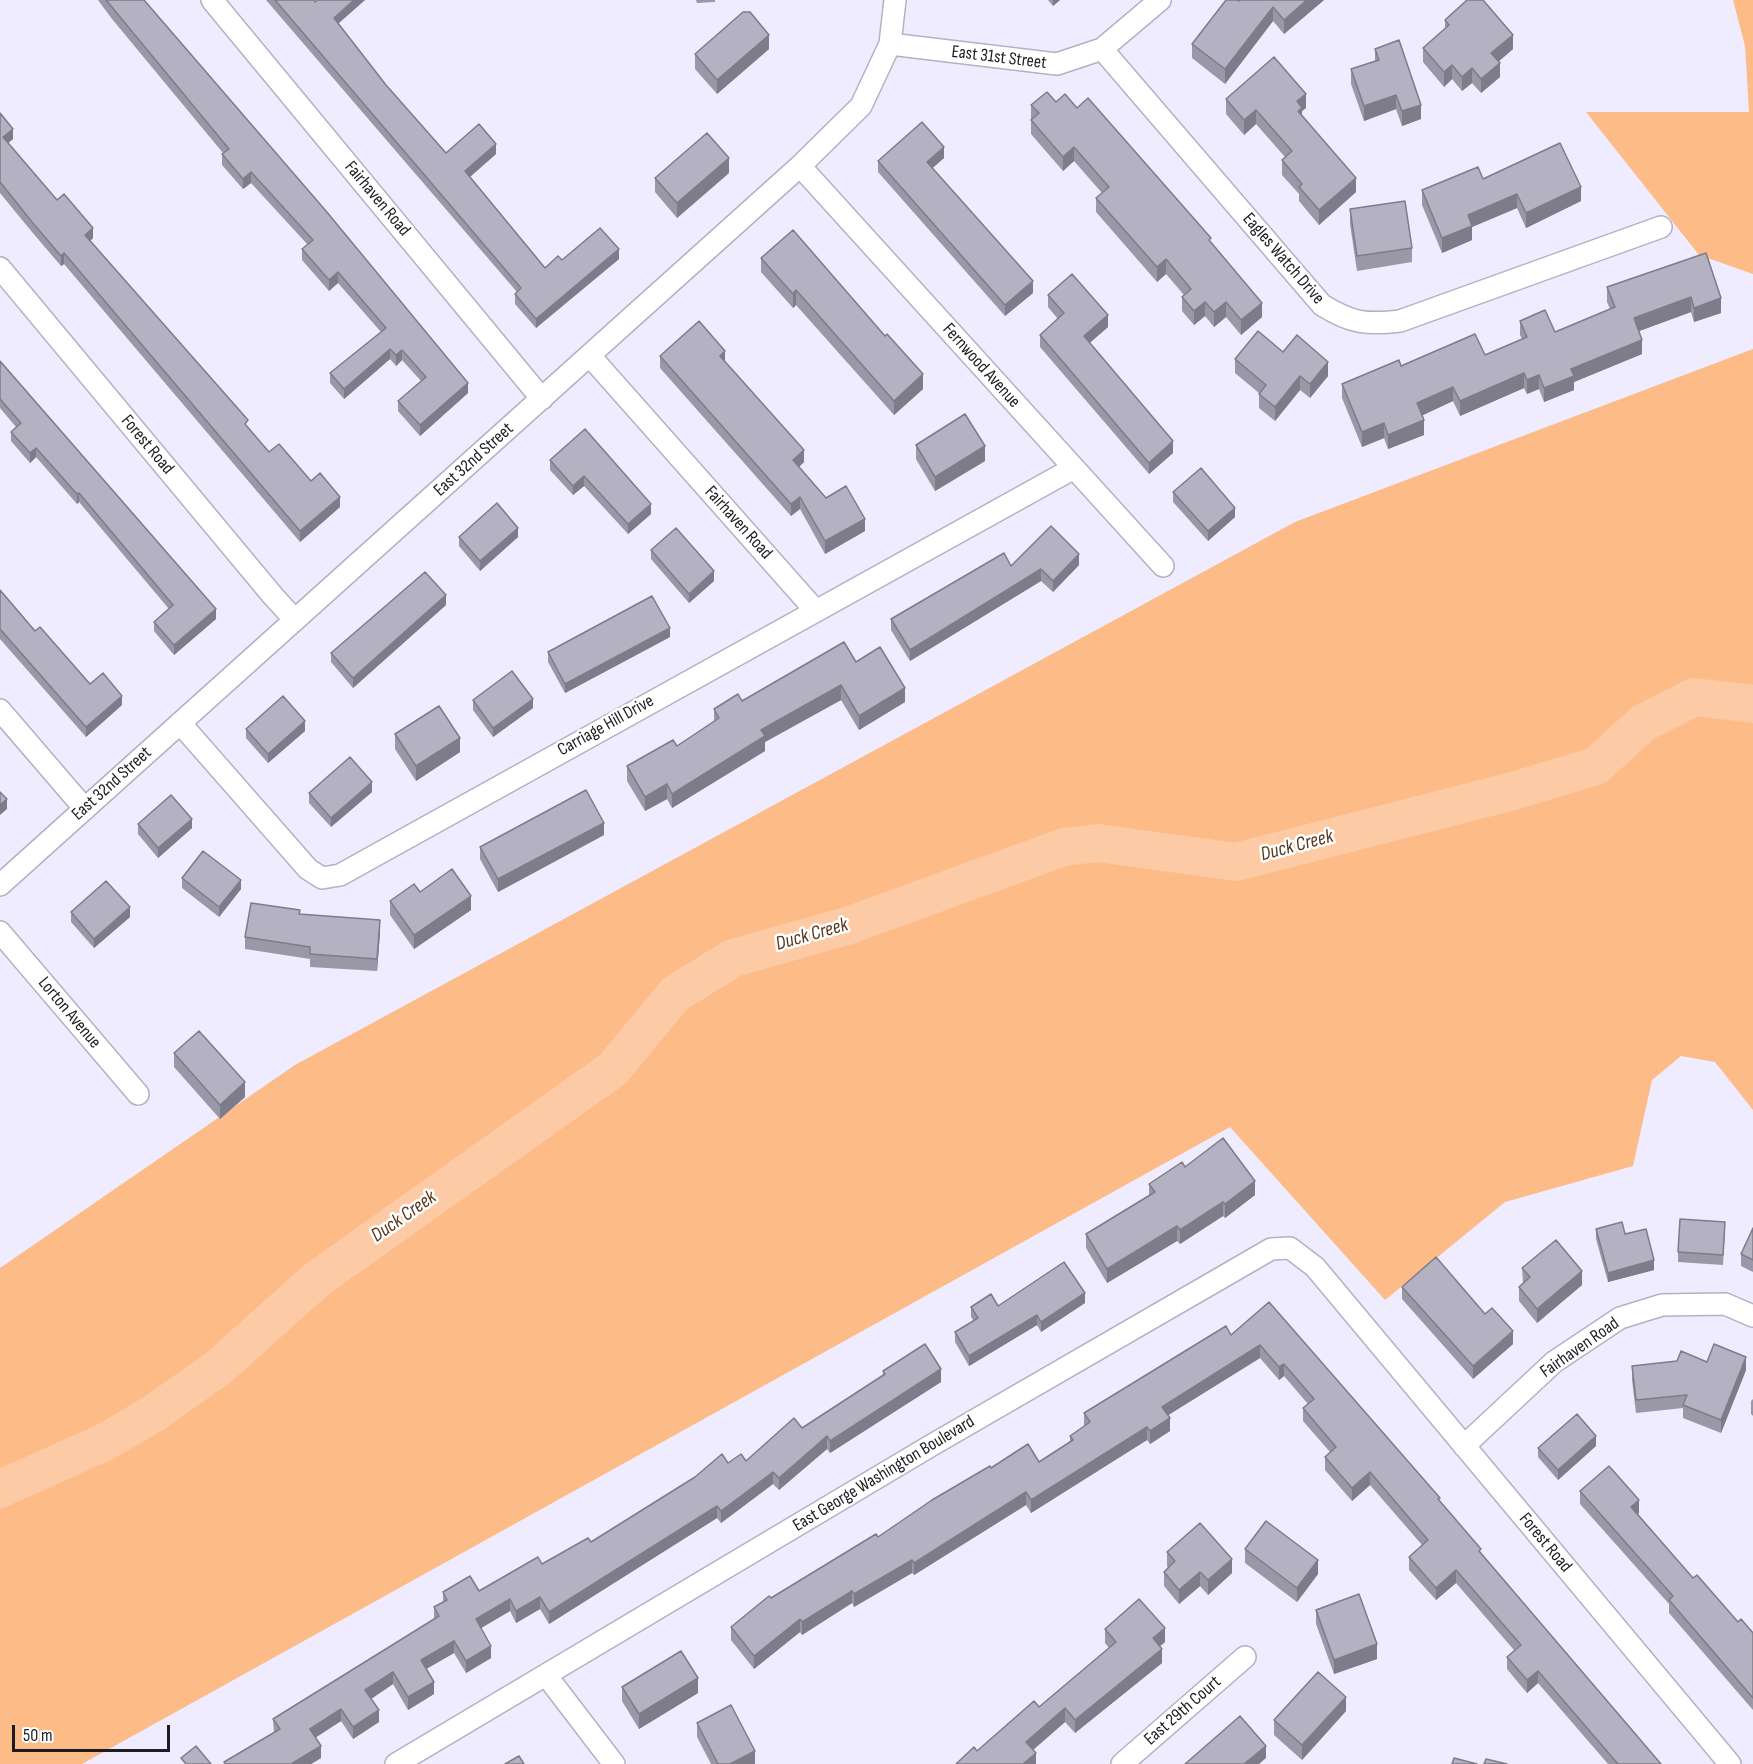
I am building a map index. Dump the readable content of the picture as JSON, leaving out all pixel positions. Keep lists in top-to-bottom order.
{
  "streets": {
    "street": [
      "East 31st Street",
      "Fairhaven Road",
      "Eagles Watch Drive",
      "Fernwood Avenue",
      "Forest Road",
      "East 32nd Street",
      "Carriage Hill Drive",
      "Lorton Avenue",
      "East George Washington Boulevard",
      "East 29th Court"
    ]
  },
  "crossings": [
    ["East 31st Street", "Eagles Watch Drive"],
    ["East 31st Street", "East 32nd Street"],
    ["Fairhaven Road", "Forest Road"],
    ["Fairhaven Road", "East 32nd Street"],
    ["Fairhaven Road", "Carriage Hill Drive"],
    ["Fernwood Avenue", "East 32nd Street"],
    ["Fernwood Avenue", "Carriage Hill Drive"],
    ["Forest Road", "East 32nd Street"],
    ["Forest Road", "East George Washington Boulevard"],
    ["East 32nd Street", "Carriage Hill Drive"]
  ],
  "water": ["Duck Creek"],
  "scale_bar": "50 m"
}
